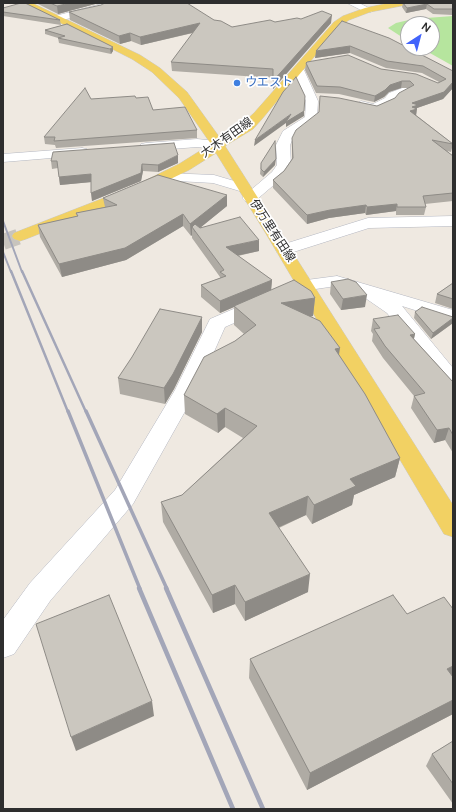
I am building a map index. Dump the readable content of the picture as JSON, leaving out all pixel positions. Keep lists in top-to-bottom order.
{
  "streets": {
    "main road": ["大木有田線", "伊万里有田線"]
  },
  "crossings": [
    ["大木有田線", "伊万里有田線"]
  ],
  "places": ["ウエスト"],
  "north": "top right"
}
